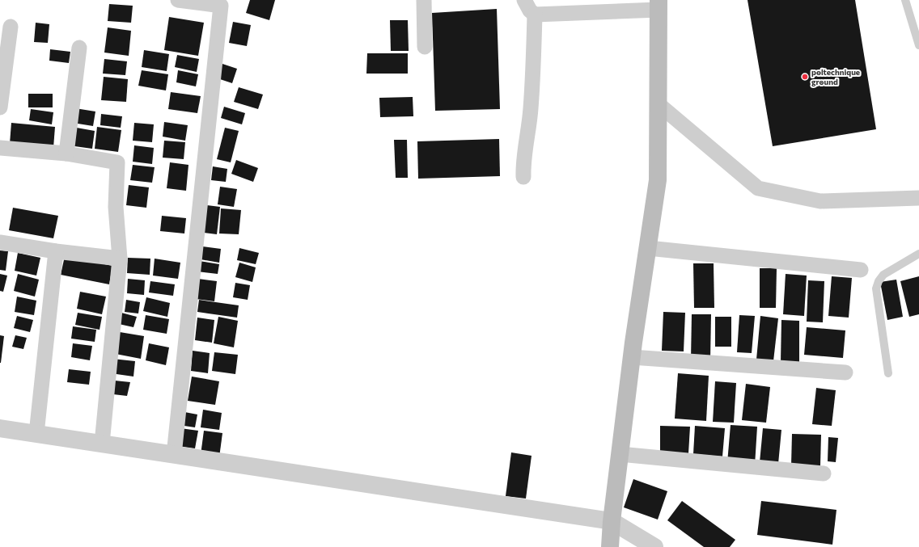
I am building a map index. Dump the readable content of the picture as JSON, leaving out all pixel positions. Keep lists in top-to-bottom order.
{
  "places": ["poltechnique ground"]
}
